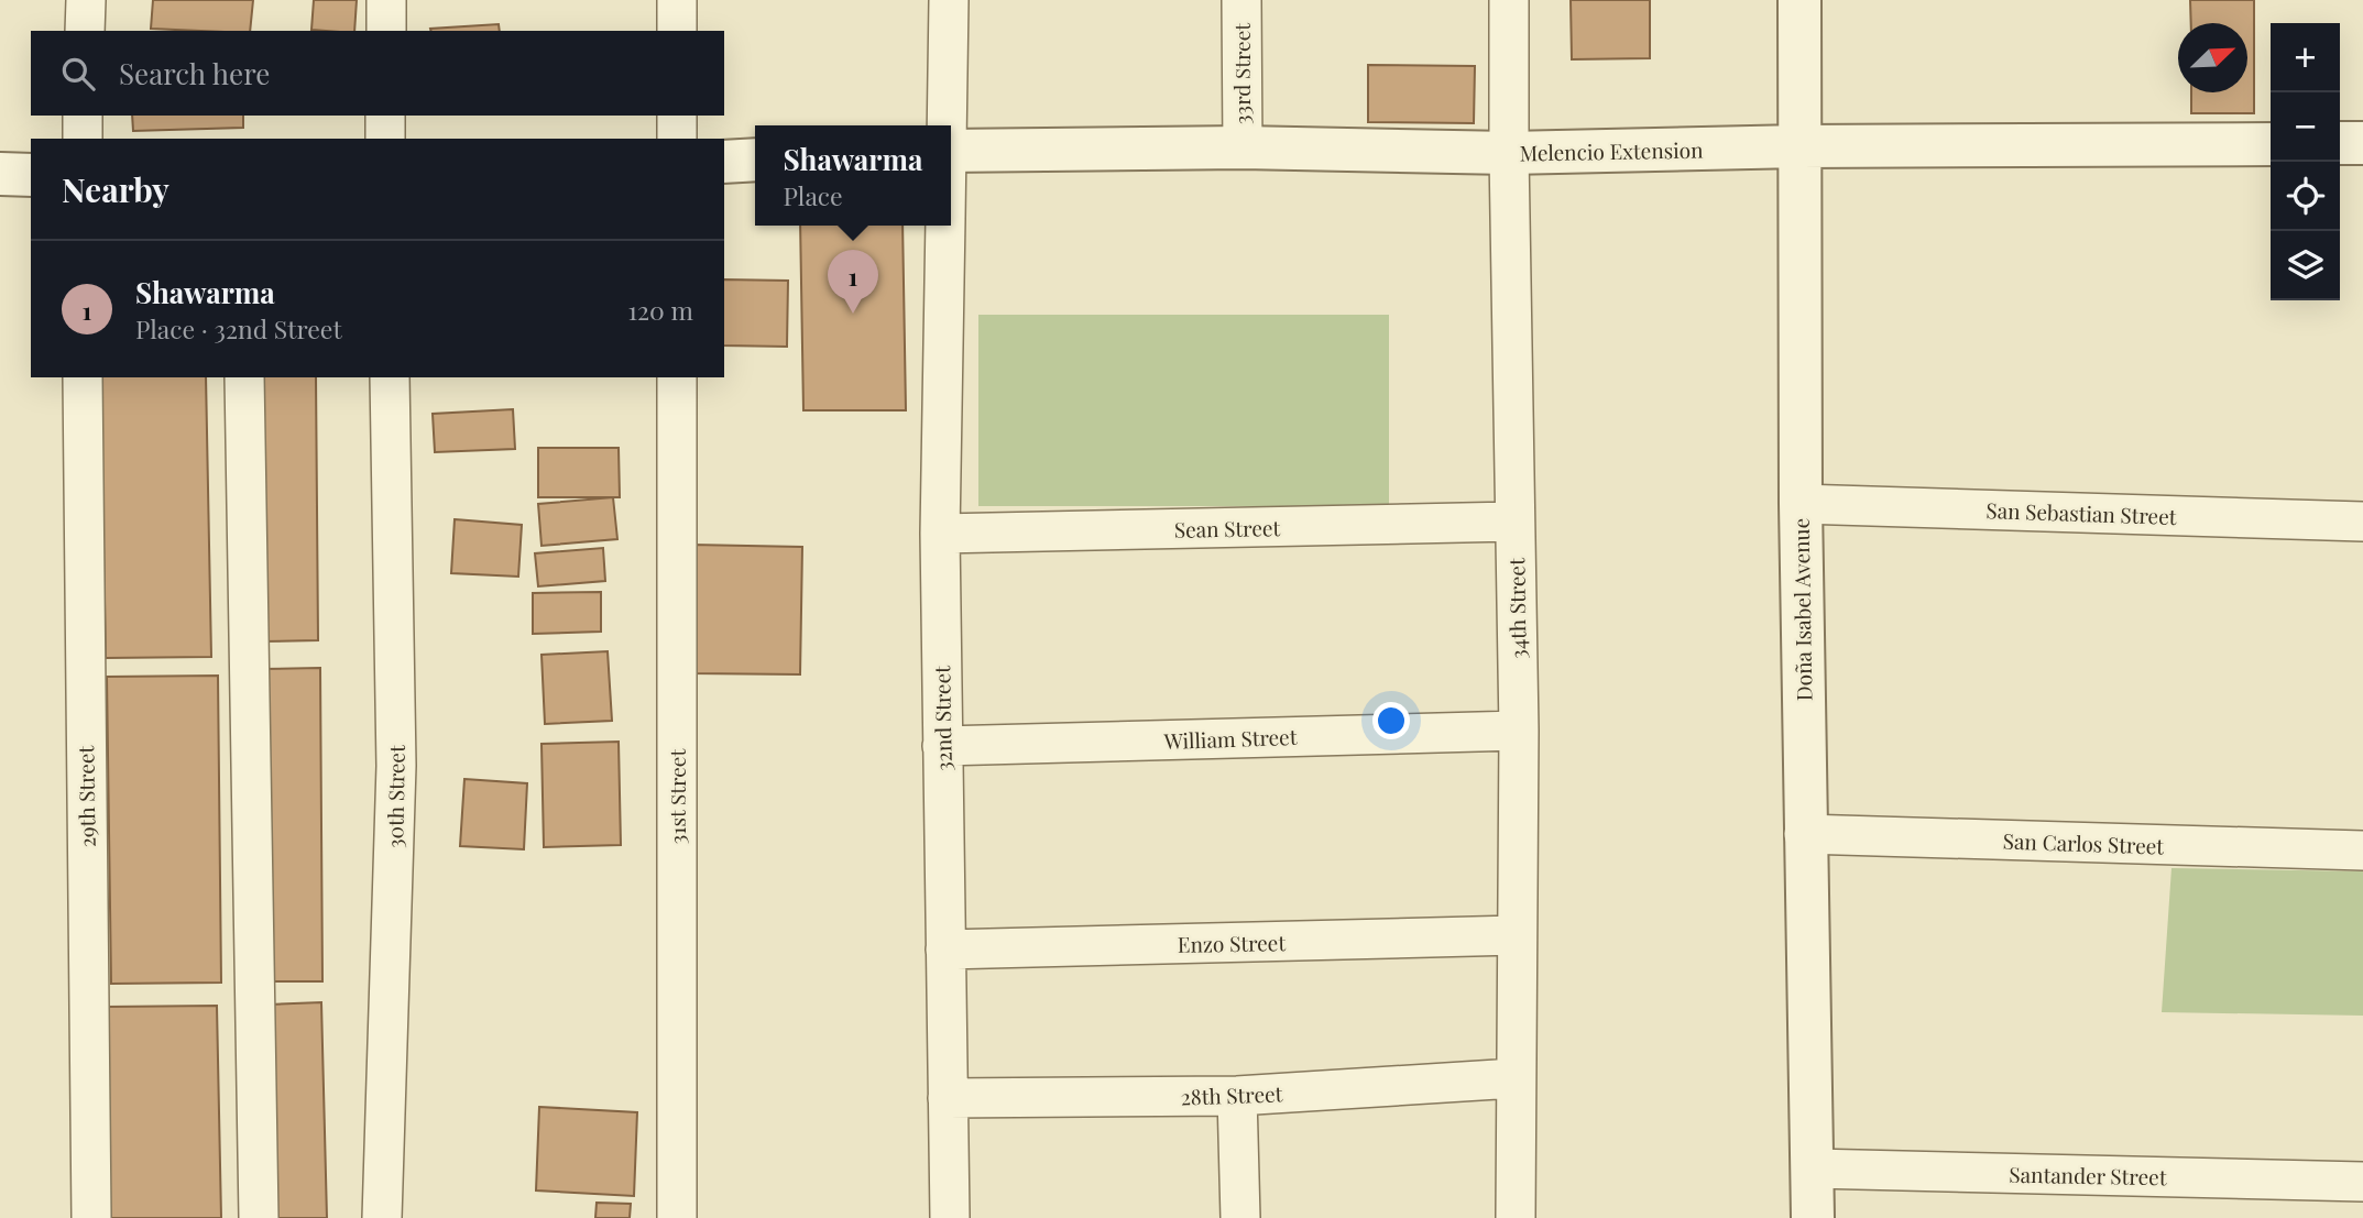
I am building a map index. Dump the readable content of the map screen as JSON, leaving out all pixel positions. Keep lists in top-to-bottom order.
{
  "streets": {
    "street": [
      "33rd Street",
      "Melencio Extension",
      "San Sebastian Street",
      "Sean Street",
      "34th Street",
      "Doña Isabel Avenue",
      "32nd Street",
      "William Street",
      "29th Street",
      "30th Street",
      "31st Street",
      "San Carlos Street",
      "Enzo Street",
      "28th Street",
      "Santander Street"
    ]
  },
  "crossings": [
    ["33rd Street", "Melencio Extension"],
    ["Melencio Extension", "34th Street"],
    ["Melencio Extension", "Doña Isabel Avenue"],
    ["San Sebastian Street", "Doña Isabel Avenue"],
    ["Sean Street", "34th Street"],
    ["Sean Street", "32nd Street"],
    ["34th Street", "William Street"],
    ["34th Street", "Enzo Street"],
    ["34th Street", "28th Street"],
    ["Doña Isabel Avenue", "San Carlos Street"],
    ["Doña Isabel Avenue", "Santander Street"],
    ["32nd Street", "William Street"],
    ["32nd Street", "Enzo Street"],
    ["32nd Street", "28th Street"]
  ],
  "north": "top right",
  "page": {
    "map_buttons": ["+", "−"],
    "search": "Search here",
    "popup": ["Shawarma", "Place"],
    "heading": "Nearby",
    "list": [
      {
        "mark": "1",
        "name": "Shawarma",
        "note": "Place · 32nd Street",
        "value": "120 m"
      }
    ],
    "pins": "1"
  }
}
